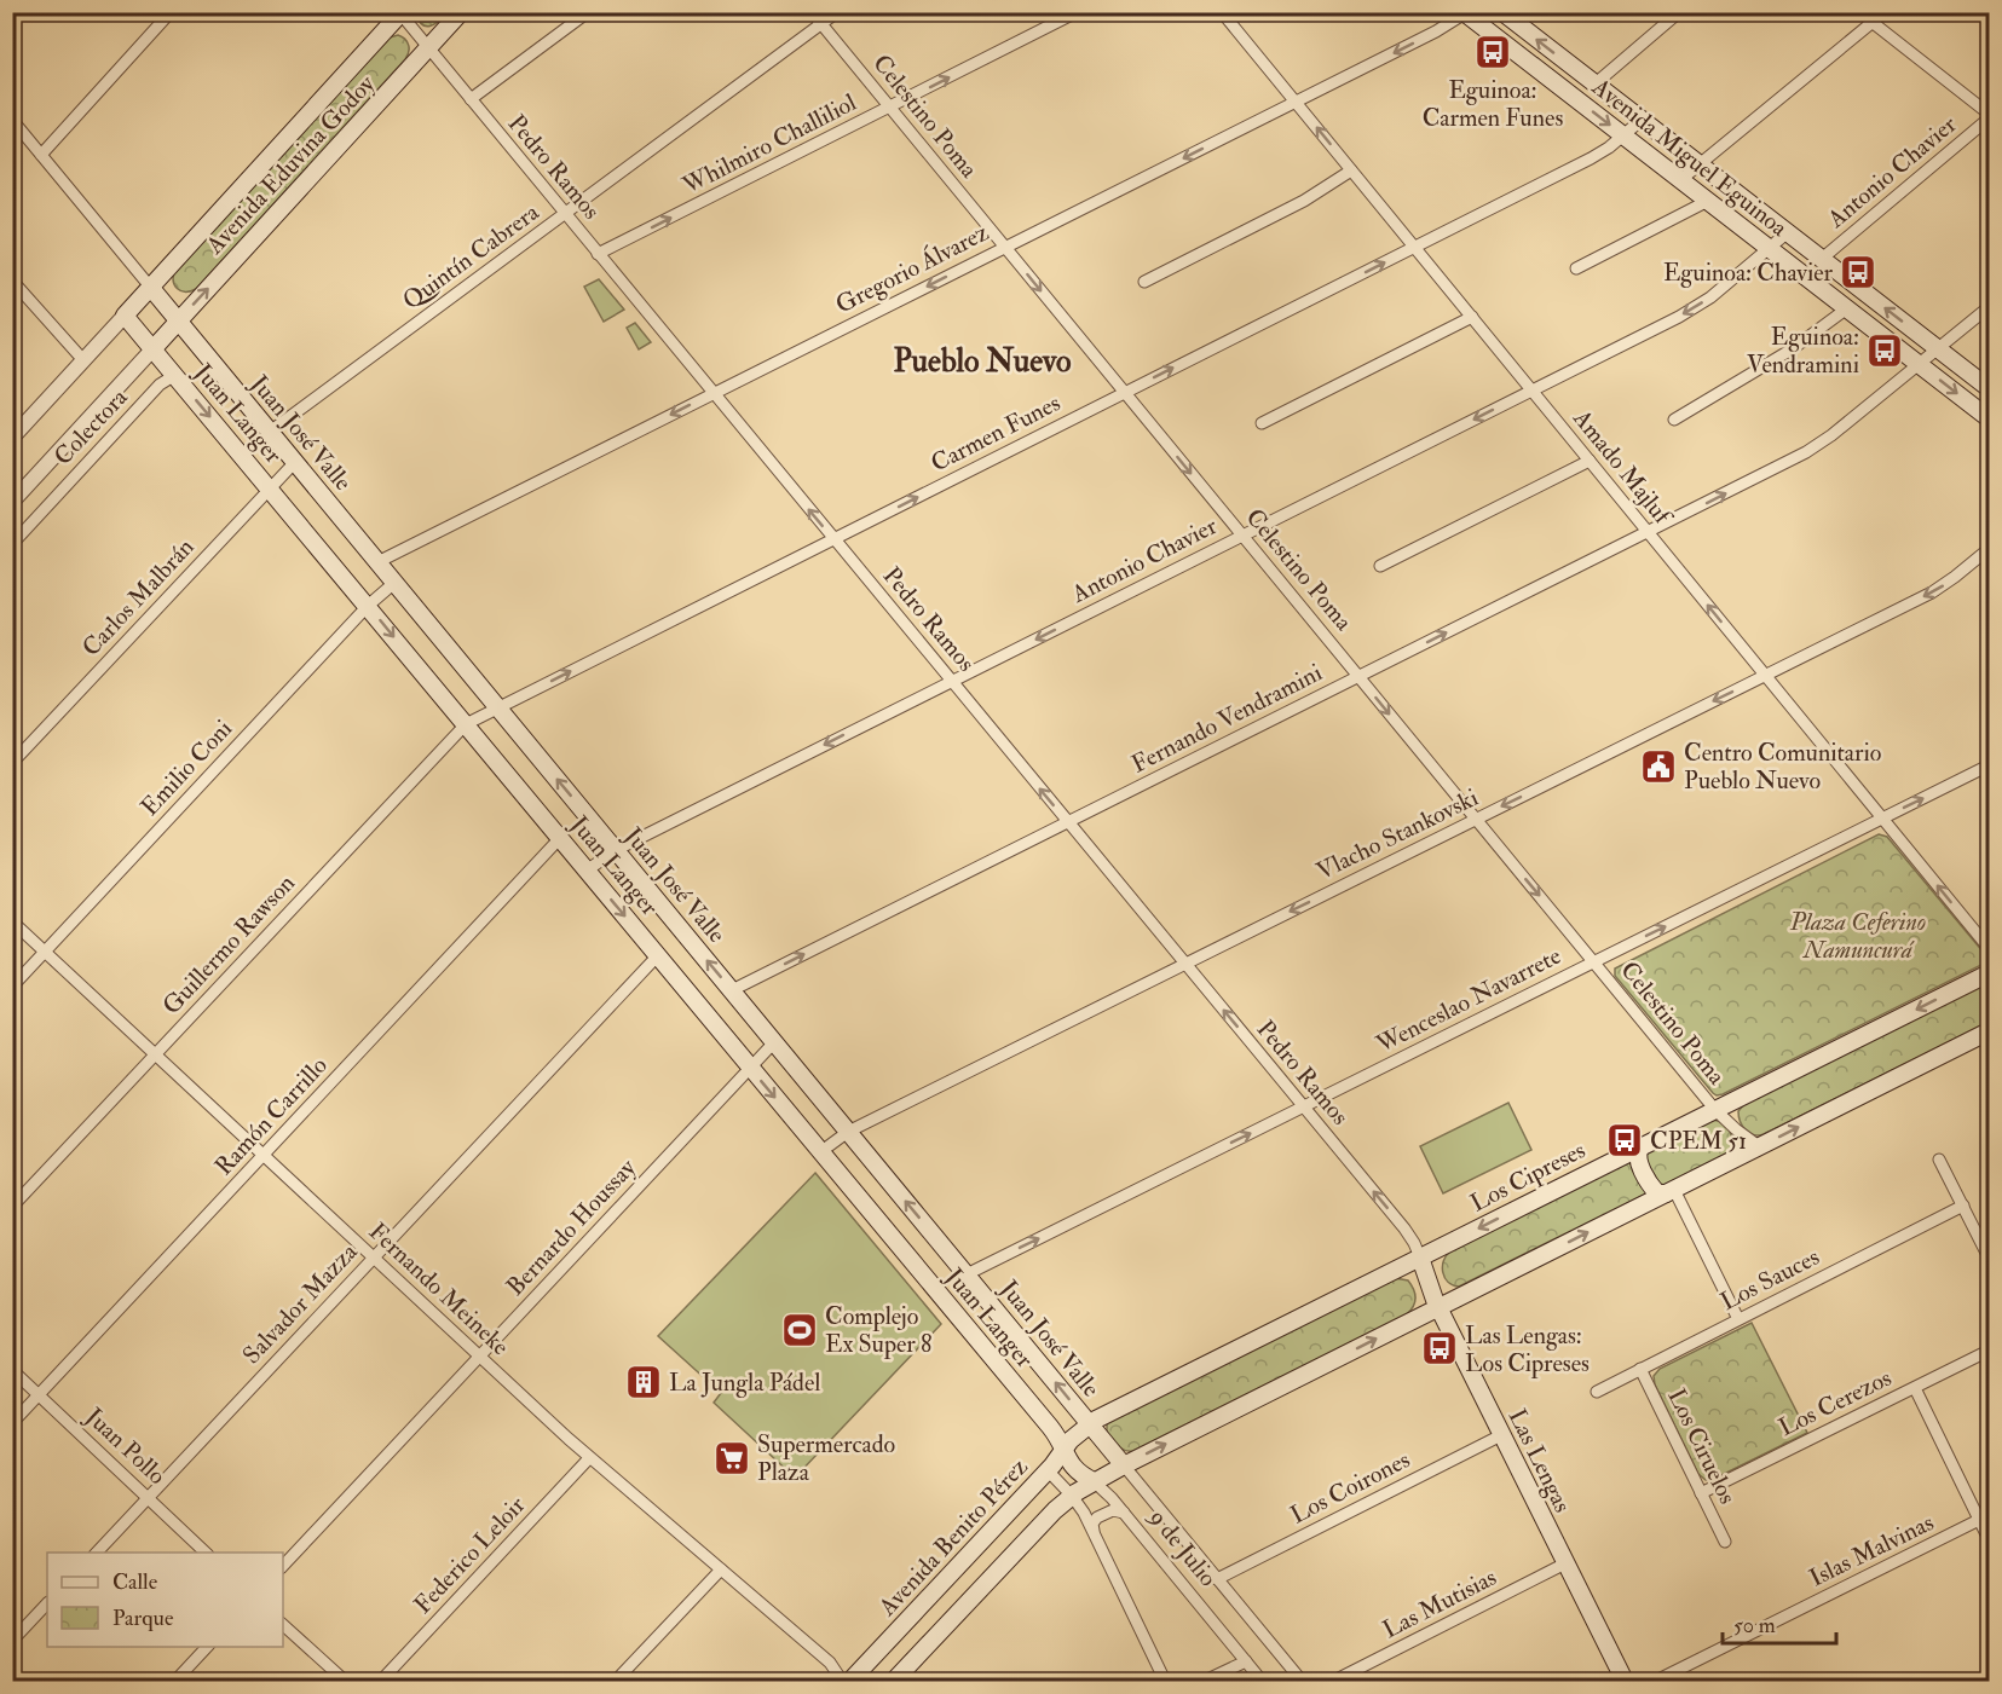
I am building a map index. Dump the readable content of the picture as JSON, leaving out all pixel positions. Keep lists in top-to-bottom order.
{
  "streets": {
    "main road": [
      "Avenida Miguel Eguinoa",
      "Avenida Eduvina Godoy",
      "Juan Langer",
      "Juan José Valle",
      "Los Cipreses",
      "Las Lengas",
      "Avenida Benito Pérez",
      "9 de Julio"
    ],
    "street": [
      "Celestino Poma",
      "Whilmiro Challiliol",
      "Pedro Ramos",
      "Antonio Chavier",
      "Quintín Cabrera",
      "Gregorio Álvarez",
      "Colectora",
      "Carmen Funes",
      "Amado Majluf",
      "Carlos Malbrán",
      "Fernando Vendramini",
      "Emilio Coni",
      "Vlacho Stankovski",
      "Guillermo Rawson",
      "Wenceslao Navarrete",
      "Ramón Carrillo",
      "Bernardo Houssay",
      "Los Sauces",
      "Fernando Meineke",
      "Salvador Mazza",
      "Los Cerezos",
      "Juan Pollo",
      "Los Ciruelos",
      "Los Coirones",
      "Islas Malvinas",
      "Federico Leloir",
      "Las Mutisias"
    ]
  },
  "crossings": [
    ["Celestino Poma", "Whilmiro Challiliol"],
    ["Celestino Poma", "Antonio Chavier"],
    ["Celestino Poma", "Quintín Cabrera"],
    ["Celestino Poma", "Gregorio Álvarez"],
    ["Celestino Poma", "Carmen Funes"],
    ["Celestino Poma", "Fernando Vendramini"],
    ["Celestino Poma", "Vlacho Stankovski"],
    ["Celestino Poma", "Wenceslao Navarrete"],
    ["Celestino Poma", "Los Cipreses"],
    ["Whilmiro Challiliol", "Pedro Ramos"],
    ["Avenida Miguel Eguinoa", "Antonio Chavier"],
    ["Avenida Miguel Eguinoa", "Gregorio Álvarez"],
    ["Avenida Miguel Eguinoa", "Carmen Funes"],
    ["Avenida Miguel Eguinoa", "Fernando Vendramini"],
    ["Avenida Eduvina Godoy", "Pedro Ramos"],
    ["Avenida Eduvina Godoy", "Juan Langer"],
    ["Avenida Eduvina Godoy", "Juan José Valle"],
    ["Pedro Ramos", "Antonio Chavier"],
    ["Pedro Ramos", "Quintín Cabrera"],
    ["Pedro Ramos", "Gregorio Álvarez"],
    ["Pedro Ramos", "Carmen Funes"],
    ["Pedro Ramos", "Fernando Vendramini"],
    ["Pedro Ramos", "Vlacho Stankovski"],
    ["Pedro Ramos", "Wenceslao Navarrete"],
    ["Pedro Ramos", "Los Cipreses"],
    ["Pedro Ramos", "Las Lengas"],
    ["Antonio Chavier", "Juan Langer"],
    ["Antonio Chavier", "Juan José Valle"],
    ["Antonio Chavier", "Amado Majluf"],
    ["Quintín Cabrera", "Juan José Valle"],
    ["Gregorio Álvarez", "Juan José Valle"],
    ["Gregorio Álvarez", "Amado Majluf"],
    ["Juan Langer", "Colectora"],
    ["Juan Langer", "Carmen Funes"],
    ["Juan Langer", "Carlos Malbrán"],
    ["Juan Langer", "Emilio Coni"],
    ["Juan Langer", "Vlacho Stankovski"],
    ["Juan Langer", "Guillermo Rawson"],
    ["Juan Langer", "Ramón Carrillo"],
    ["Juan Langer", "Bernardo Houssay"],
    ["Juan Langer", "Salvador Mazza"],
    ["Juan Langer", "Avenida Benito Pérez"],
    ["Juan Langer", "9 de Julio"],
    ["Juan José Valle", "Carmen Funes"],
    ["Juan José Valle", "Carlos Malbrán"],
    ["Juan José Valle", "Fernando Vendramini"],
    ["Juan José Valle", "Emilio Coni"],
    ["Juan José Valle", "Vlacho Stankovski"],
    ["Juan José Valle", "Wenceslao Navarrete"],
    ["Juan José Valle", "Los Cipreses"],
    ["Juan José Valle", "Bernardo Houssay"],
    ["Juan José Valle", "Los Coirones"],
    ["Juan José Valle", "Avenida Benito Pérez"],
    ["Carmen Funes", "Amado Majluf"],
    ["Carmen Funes", "Guillermo Rawson"],
    ["Amado Majluf", "Fernando Vendramini"],
    ["Amado Majluf", "Vlacho Stankovski"],
    ["Amado Majluf", "Wenceslao Navarrete"],
    ["Emilio Coni", "Fernando Meineke"],
    ["Guillermo Rawson", "Fernando Meineke"],
    ["Ramón Carrillo", "Fernando Meineke"],
    ["Ramón Carrillo", "Juan Pollo"],
    ["Los Cipreses", "Las Lengas"],
    ["Los Cipreses", "Avenida Benito Pérez"],
    ["Bernardo Houssay", "Fernando Meineke"],
    ["Los Sauces", "Los Ciruelos"],
    ["Fernando Meineke", "Salvador Mazza"],
    ["Fernando Meineke", "Federico Leloir"],
    ["Salvador Mazza", "Juan Pollo"],
    ["Los Cerezos", "Los Ciruelos"],
    ["Las Lengas", "Los Coirones"],
    ["Las Lengas", "Las Mutisias"],
    ["Avenida Benito Pérez", "9 de Julio"]
  ],
  "one_way": [
    "Celestino Poma",
    "Whilmiro Challiliol",
    "Pedro Ramos",
    "Gregorio Álvarez",
    "Juan Langer",
    "Juan José Valle",
    "Amado Majluf",
    "Vlacho Stankovski",
    "Wenceslao Navarrete"
  ],
  "districts": ["Pueblo Nuevo"],
  "parks": ["Plaza Ceferino Namuncurá"],
  "places": {
    "bus stop": [
      "Eguinoa: Carmen Funes",
      "Eguinoa: Chavier",
      "Eguinoa: Vendramini",
      "CPEM 51",
      "Las Lengas: Los Cipreses"
    ],
    "public building": ["Centro Comunitario Pueblo Nuevo"],
    "sports": ["Complejo Ex Super 8"],
    "building": ["La Jungla Pádel"],
    "supermarket": ["Supermercado Plaza"]
  },
  "legend": ["Calle", "Parque"],
  "scale_bar": "50 m"
}
